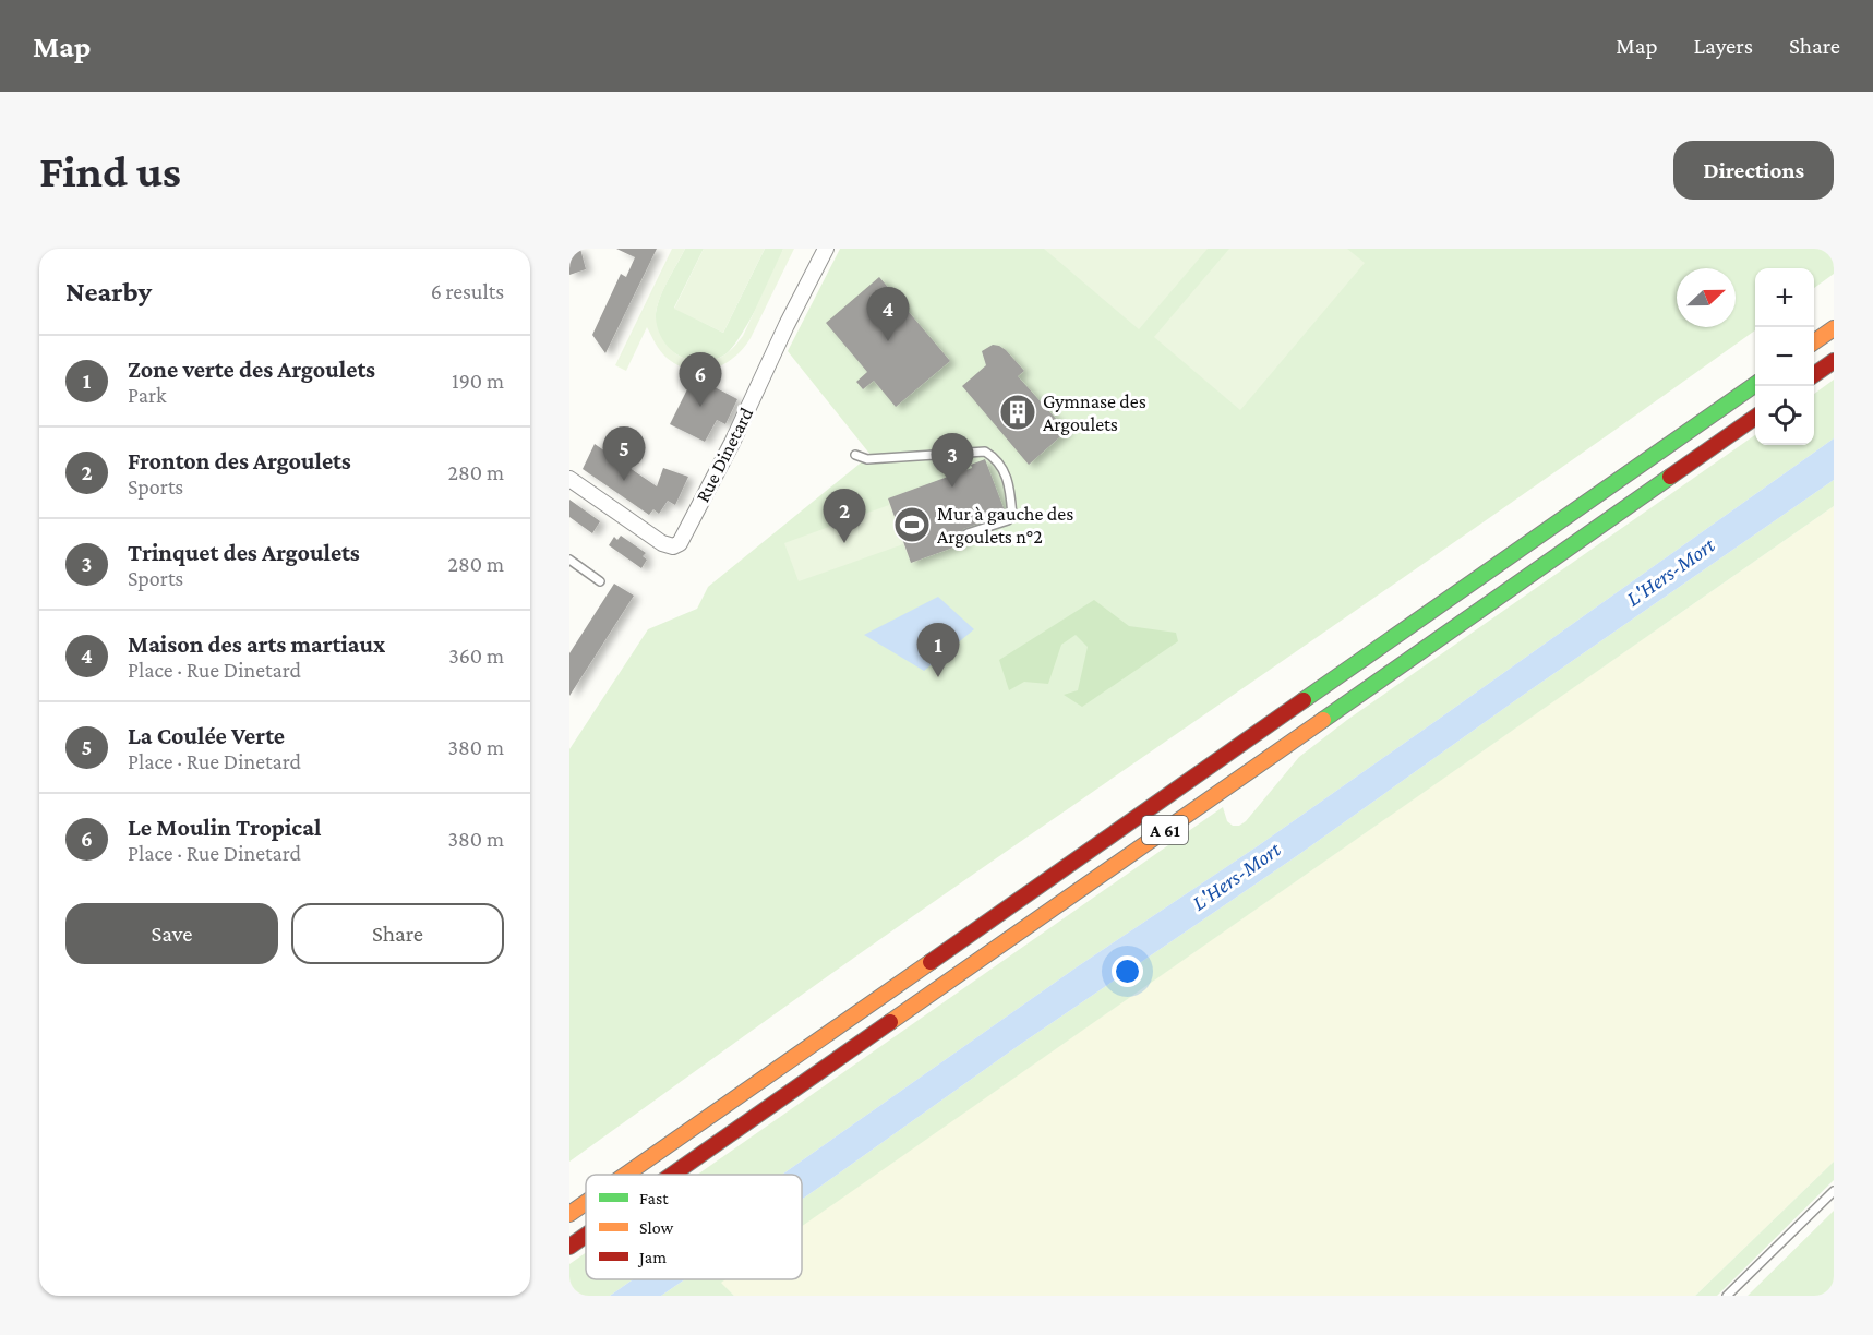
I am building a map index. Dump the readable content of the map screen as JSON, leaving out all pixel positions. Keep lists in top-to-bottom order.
{
  "streets": {
    "highway": ["A 61"],
    "street": ["Rue Dinetard"]
  },
  "water": ["L'Hers-Mort"],
  "places": {
    "building": ["Gymnase des Argoulets"],
    "sports": ["Mur à gauche des Argoulets n°2"]
  },
  "legend": ["Fast", "Slow", "Jam"],
  "north": "right",
  "page": {
    "header": "Map",
    "nav": ["Map", "Layers", "Share"],
    "buttons": [
      "Directions",
      ["Save", "Share"]
    ],
    "title": "Find us",
    "heading": ["Nearby", "6 results"],
    "map_buttons": ["+", "−"],
    "pins": [
      "4",
      "6",
      "5",
      "3",
      "2",
      "1"
    ],
    "list": [
      {
        "mark": "1",
        "name": "Zone verte des Argoulets",
        "note": "Park",
        "value": "190 m"
      },
      {
        "mark": "2",
        "name": "Fronton des Argoulets",
        "note": "Sports",
        "value": "280 m"
      },
      {
        "mark": "3",
        "name": "Trinquet des Argoulets",
        "note": "Sports",
        "value": "280 m"
      },
      {
        "mark": "4",
        "name": "Maison des arts martiaux",
        "note": "Place · Rue Dinetard",
        "value": "360 m"
      },
      {
        "mark": "5",
        "name": "La Coulée Verte",
        "note": "Place · Rue Dinetard",
        "value": "380 m"
      },
      {
        "mark": "6",
        "name": "Le Moulin Tropical",
        "note": "Place · Rue Dinetard",
        "value": "380 m"
      }
    ]
  }
}
